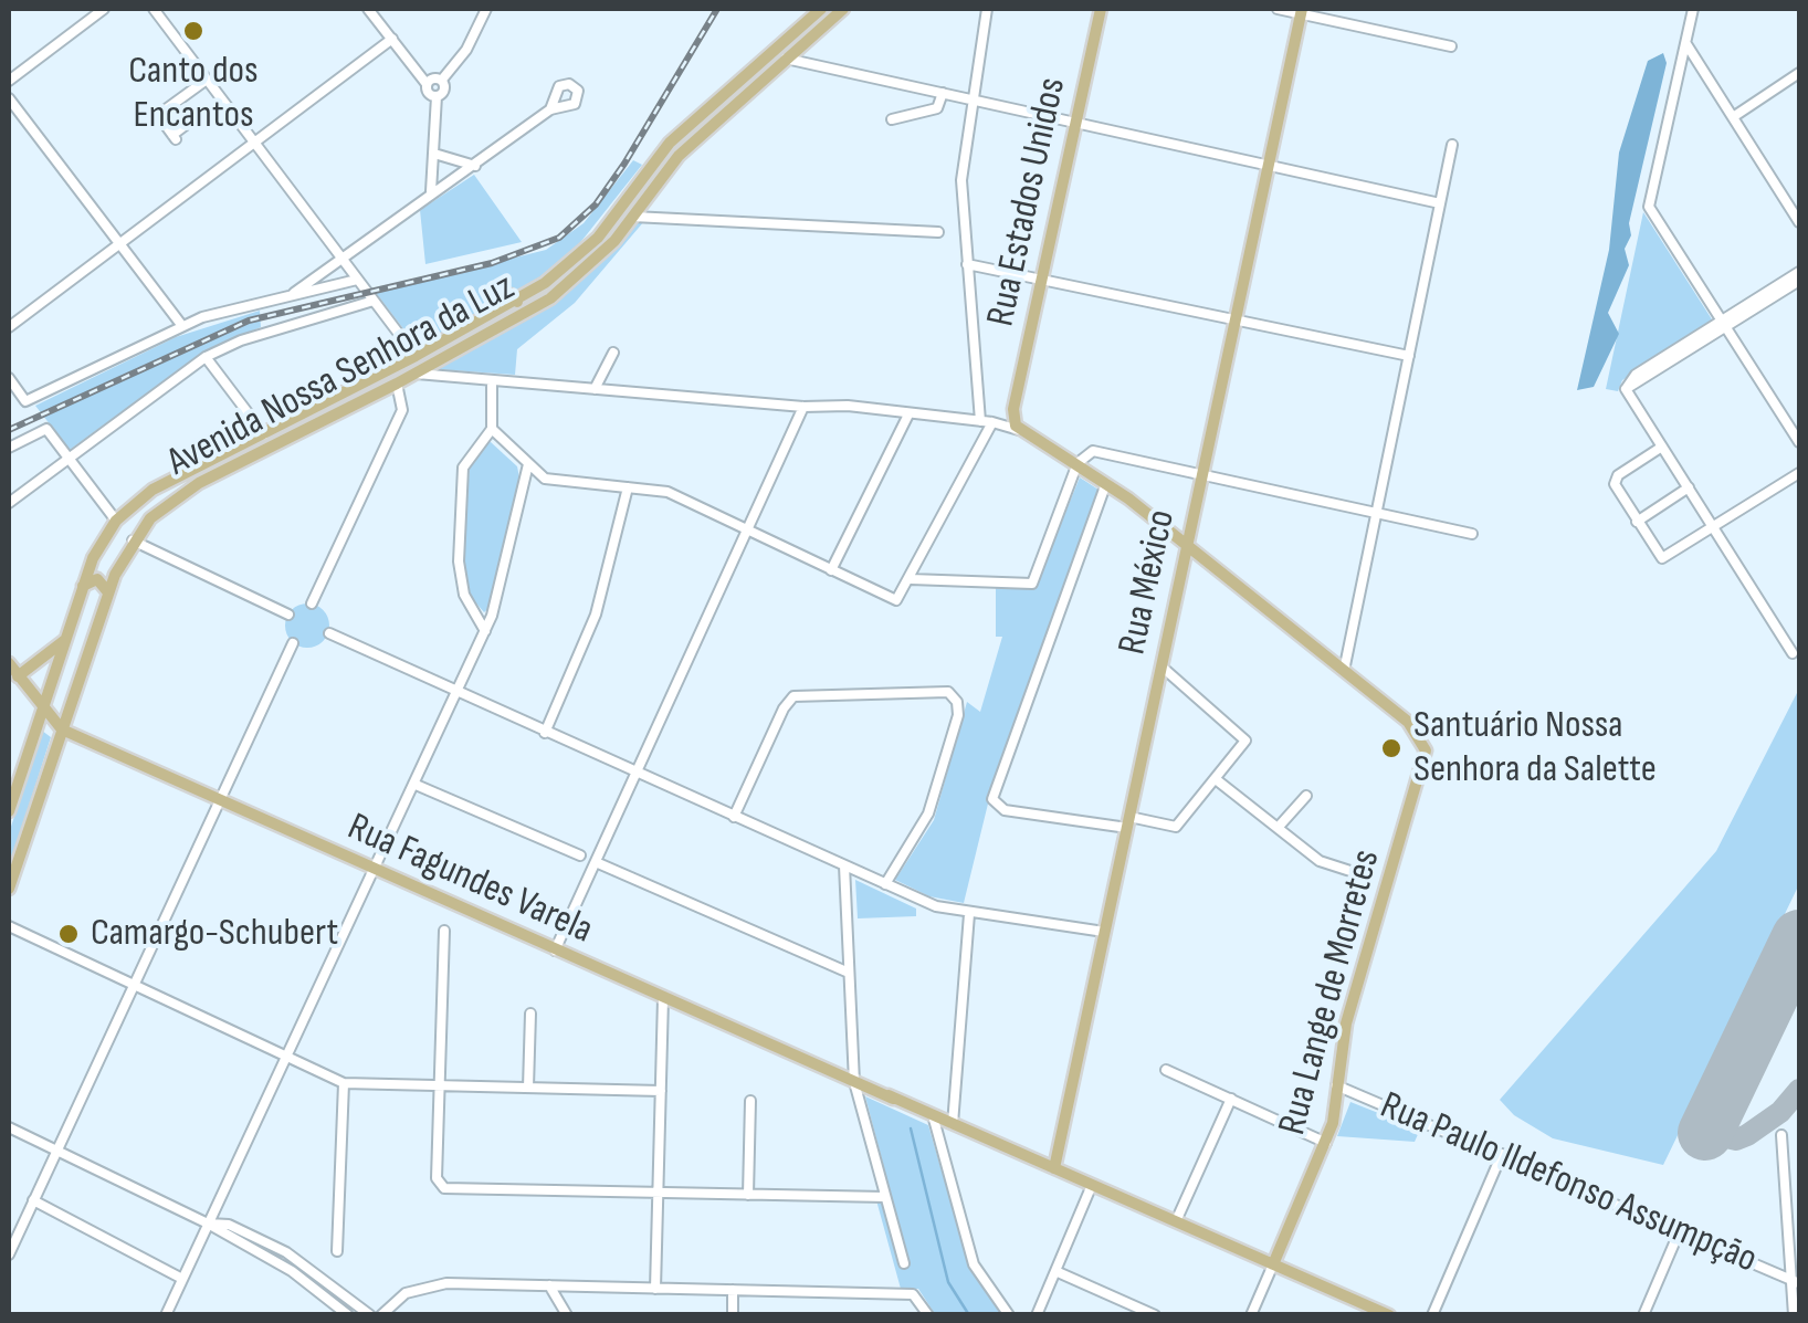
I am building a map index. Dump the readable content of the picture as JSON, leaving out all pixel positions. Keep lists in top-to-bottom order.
{
  "streets": {
    "main road": [
      "Rua Estados Unidos",
      "Avenida Nossa Senhora da Luz",
      "Rua México",
      "Rua Fagundes Varela",
      "Rua Lange de Morretes"
    ],
    "street": ["Rua Paulo Ildefonso Assumpção"]
  },
  "crossings": [
    ["Avenida Nossa Senhora da Luz", "Rua Fagundes Varela"],
    ["Rua México", "Rua Fagundes Varela"],
    ["Rua Fagundes Varela", "Rua Lange de Morretes"],
    ["Rua Lange de Morretes", "Rua Paulo Ildefonso Assumpção"]
  ],
  "places": ["Canto dos Encantos", "Santuário Nossa Senhora da Salette", "Camargo-Schubert"]
}
